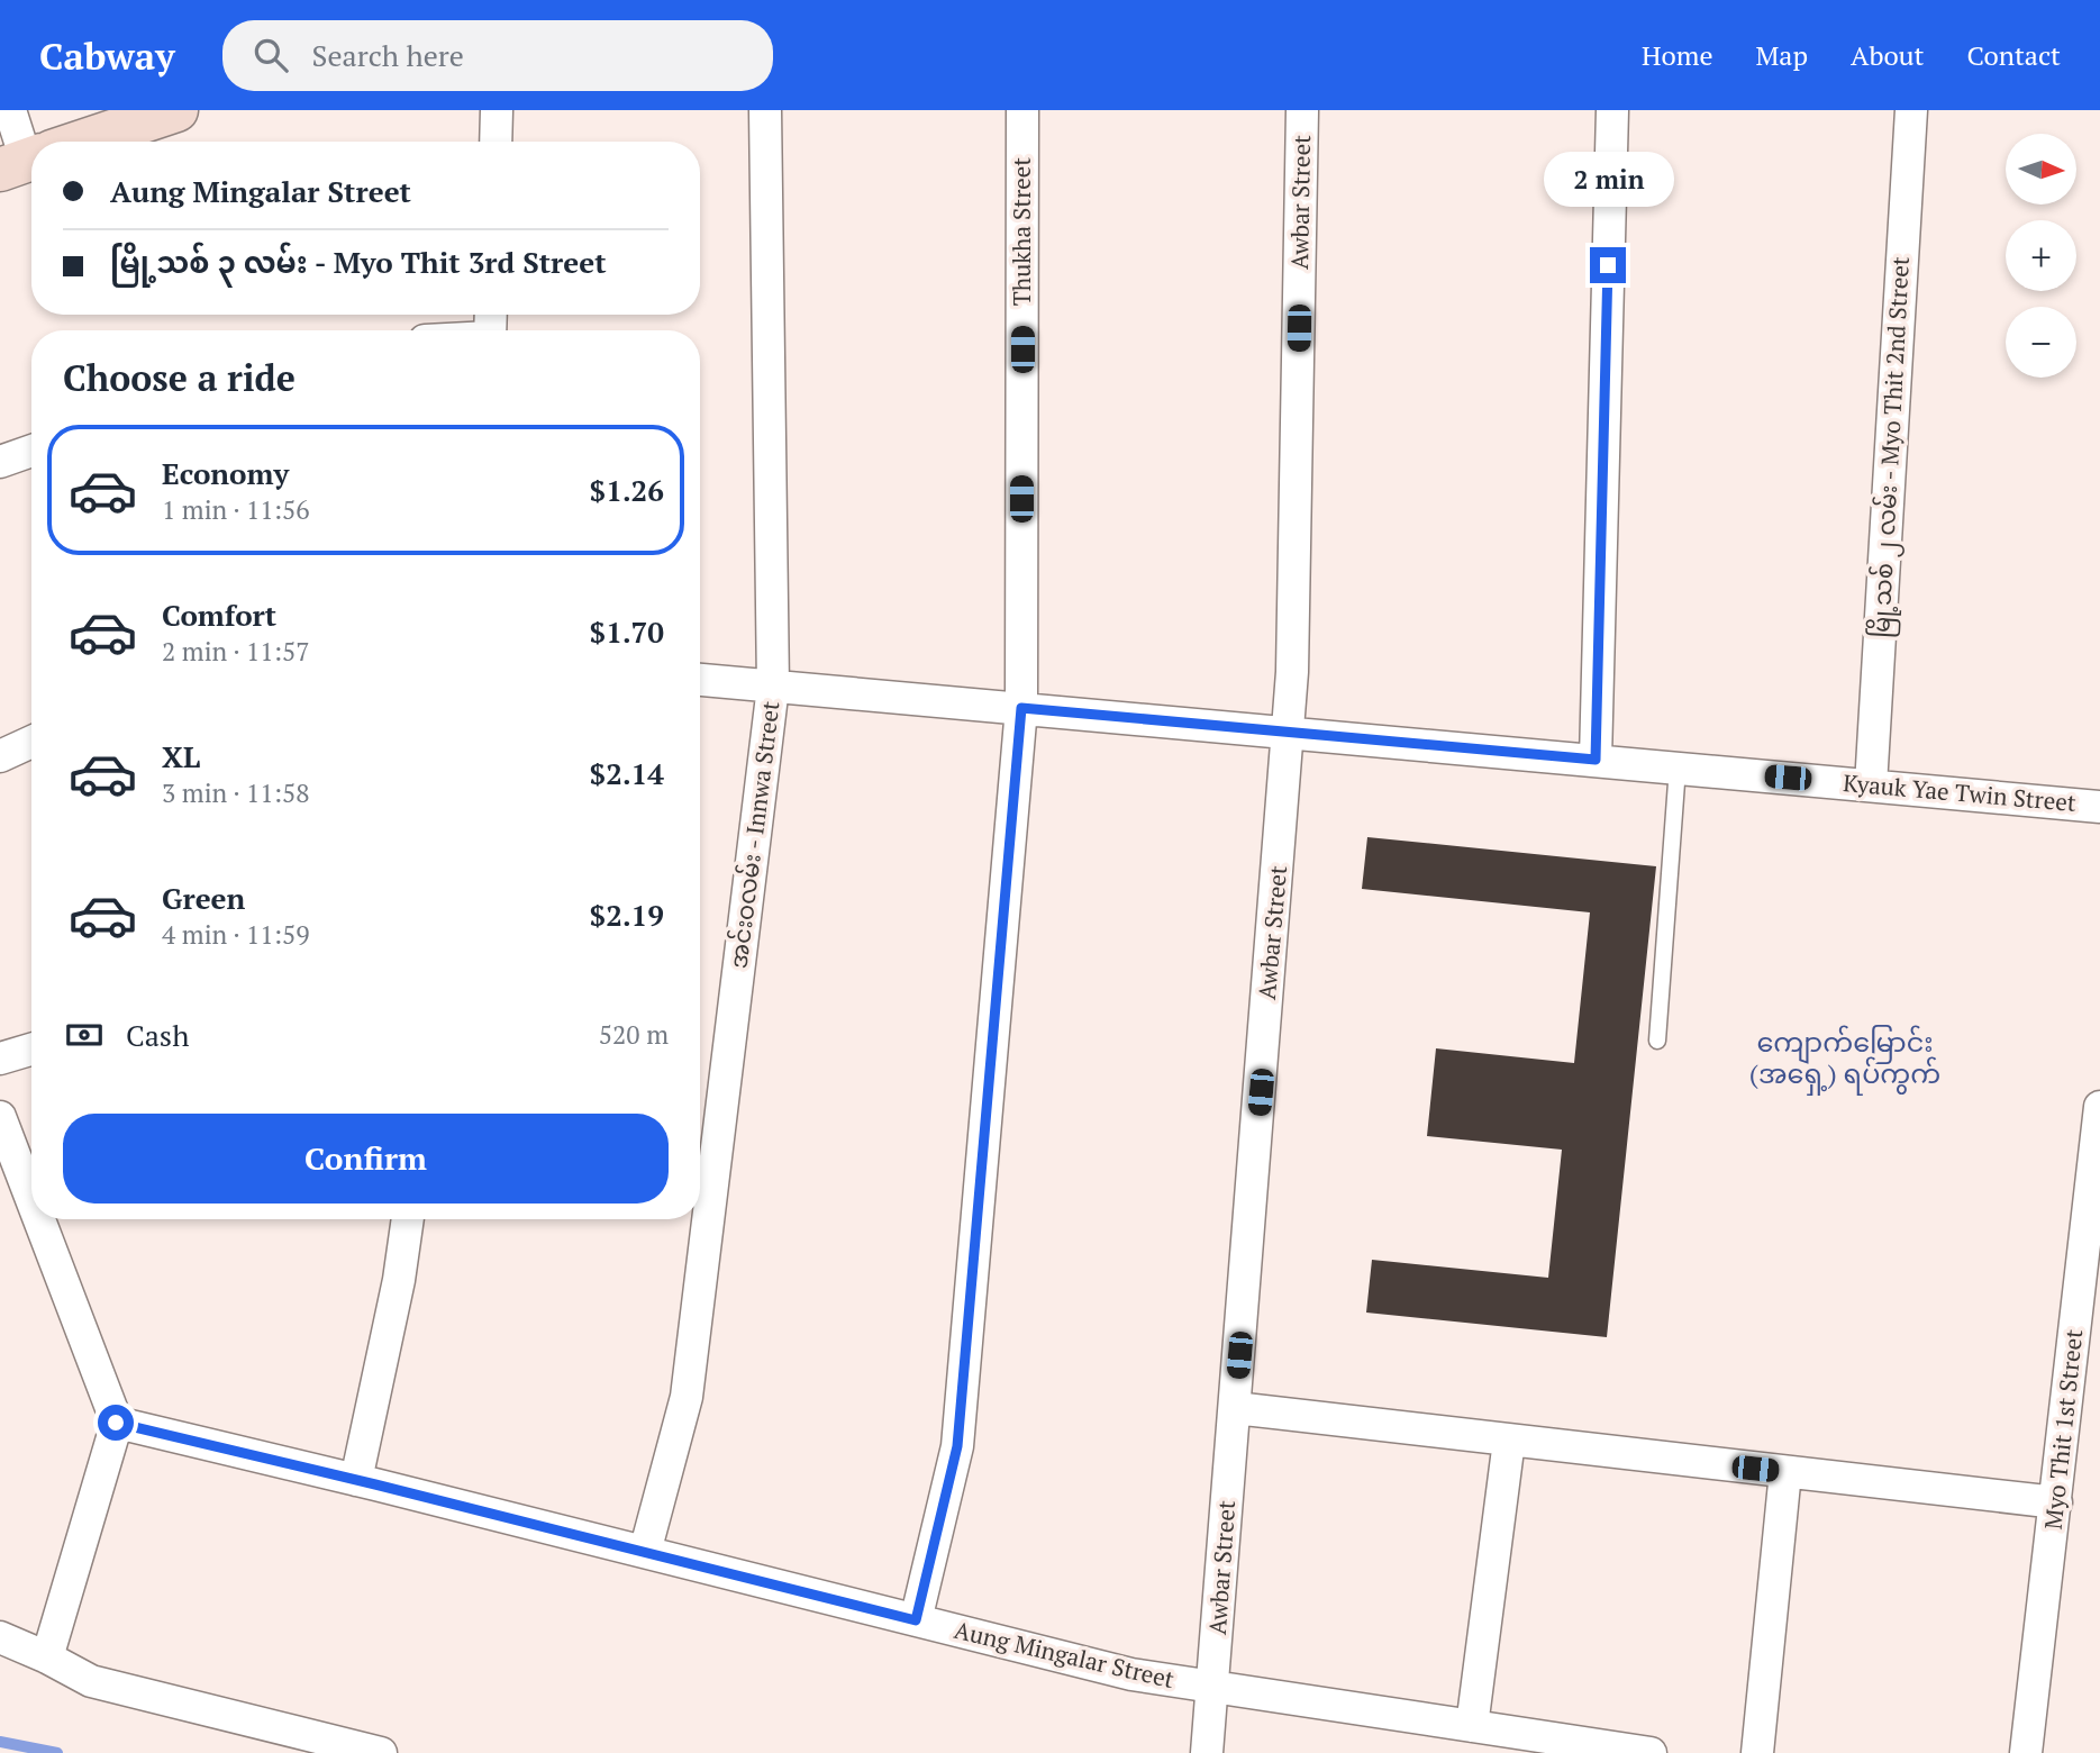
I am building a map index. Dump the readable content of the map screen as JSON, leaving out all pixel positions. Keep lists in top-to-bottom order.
{
  "streets": {
    "street": [
      "Awbar Street",
      "Thukha Street",
      "မြို့သစ် ၂ လမ်း - Myo Thit 2nd Street",
      "Kyauk Yae Twin Street",
      "အင်းဝလမ်း - Innwa Street",
      "Myo Thit 1st Street",
      "Aung Mingalar Street"
    ]
  },
  "crossings": [
    ["Awbar Street", "Kyauk Yae Twin Street"],
    ["Awbar Street", "Aung Mingalar Street"],
    ["Thukha Street", "Kyauk Yae Twin Street"],
    ["Thukha Street", "Aung Mingalar Street"],
    ["မြို့သစ် ၂ လမ်း - Myo Thit 2nd Street", "Kyauk Yae Twin Street"],
    ["Kyauk Yae Twin Street", "အင်းဝလမ်း - Innwa Street"],
    ["အင်းဝလမ်း - Innwa Street", "Aung Mingalar Street"]
  ],
  "districts": ["ကျောက်မြောင်း (အရှေ့) ရပ်ကွက်"],
  "north": "right",
  "page": {
    "header": "Cabway",
    "search": "Search here",
    "nav": [
      "Home",
      "Map",
      "About",
      "Contact"
    ],
    "map_buttons": ["+", "−"],
    "banner": ["Aung Mingalar Street", "မြို့သစ် ၃ လမ်း - Myo Thit 3rd Street"],
    "bubble": "2 min",
    "heading": "Choose a ride",
    "list": [
      {
        "name": "Economy",
        "note": "1 min · 11:56",
        "value": "$1.26"
      },
      {
        "name": "Comfort",
        "note": "2 min · 11:57",
        "value": "$1.70"
      },
      {
        "name": "XL",
        "note": "3 min · 11:58",
        "value": "$2.14"
      },
      {
        "name": "Green",
        "note": "4 min · 11:59",
        "value": "$2.19"
      }
    ],
    "pay": ["Cash", "520 m"],
    "buttons": "Confirm"
  }
}
